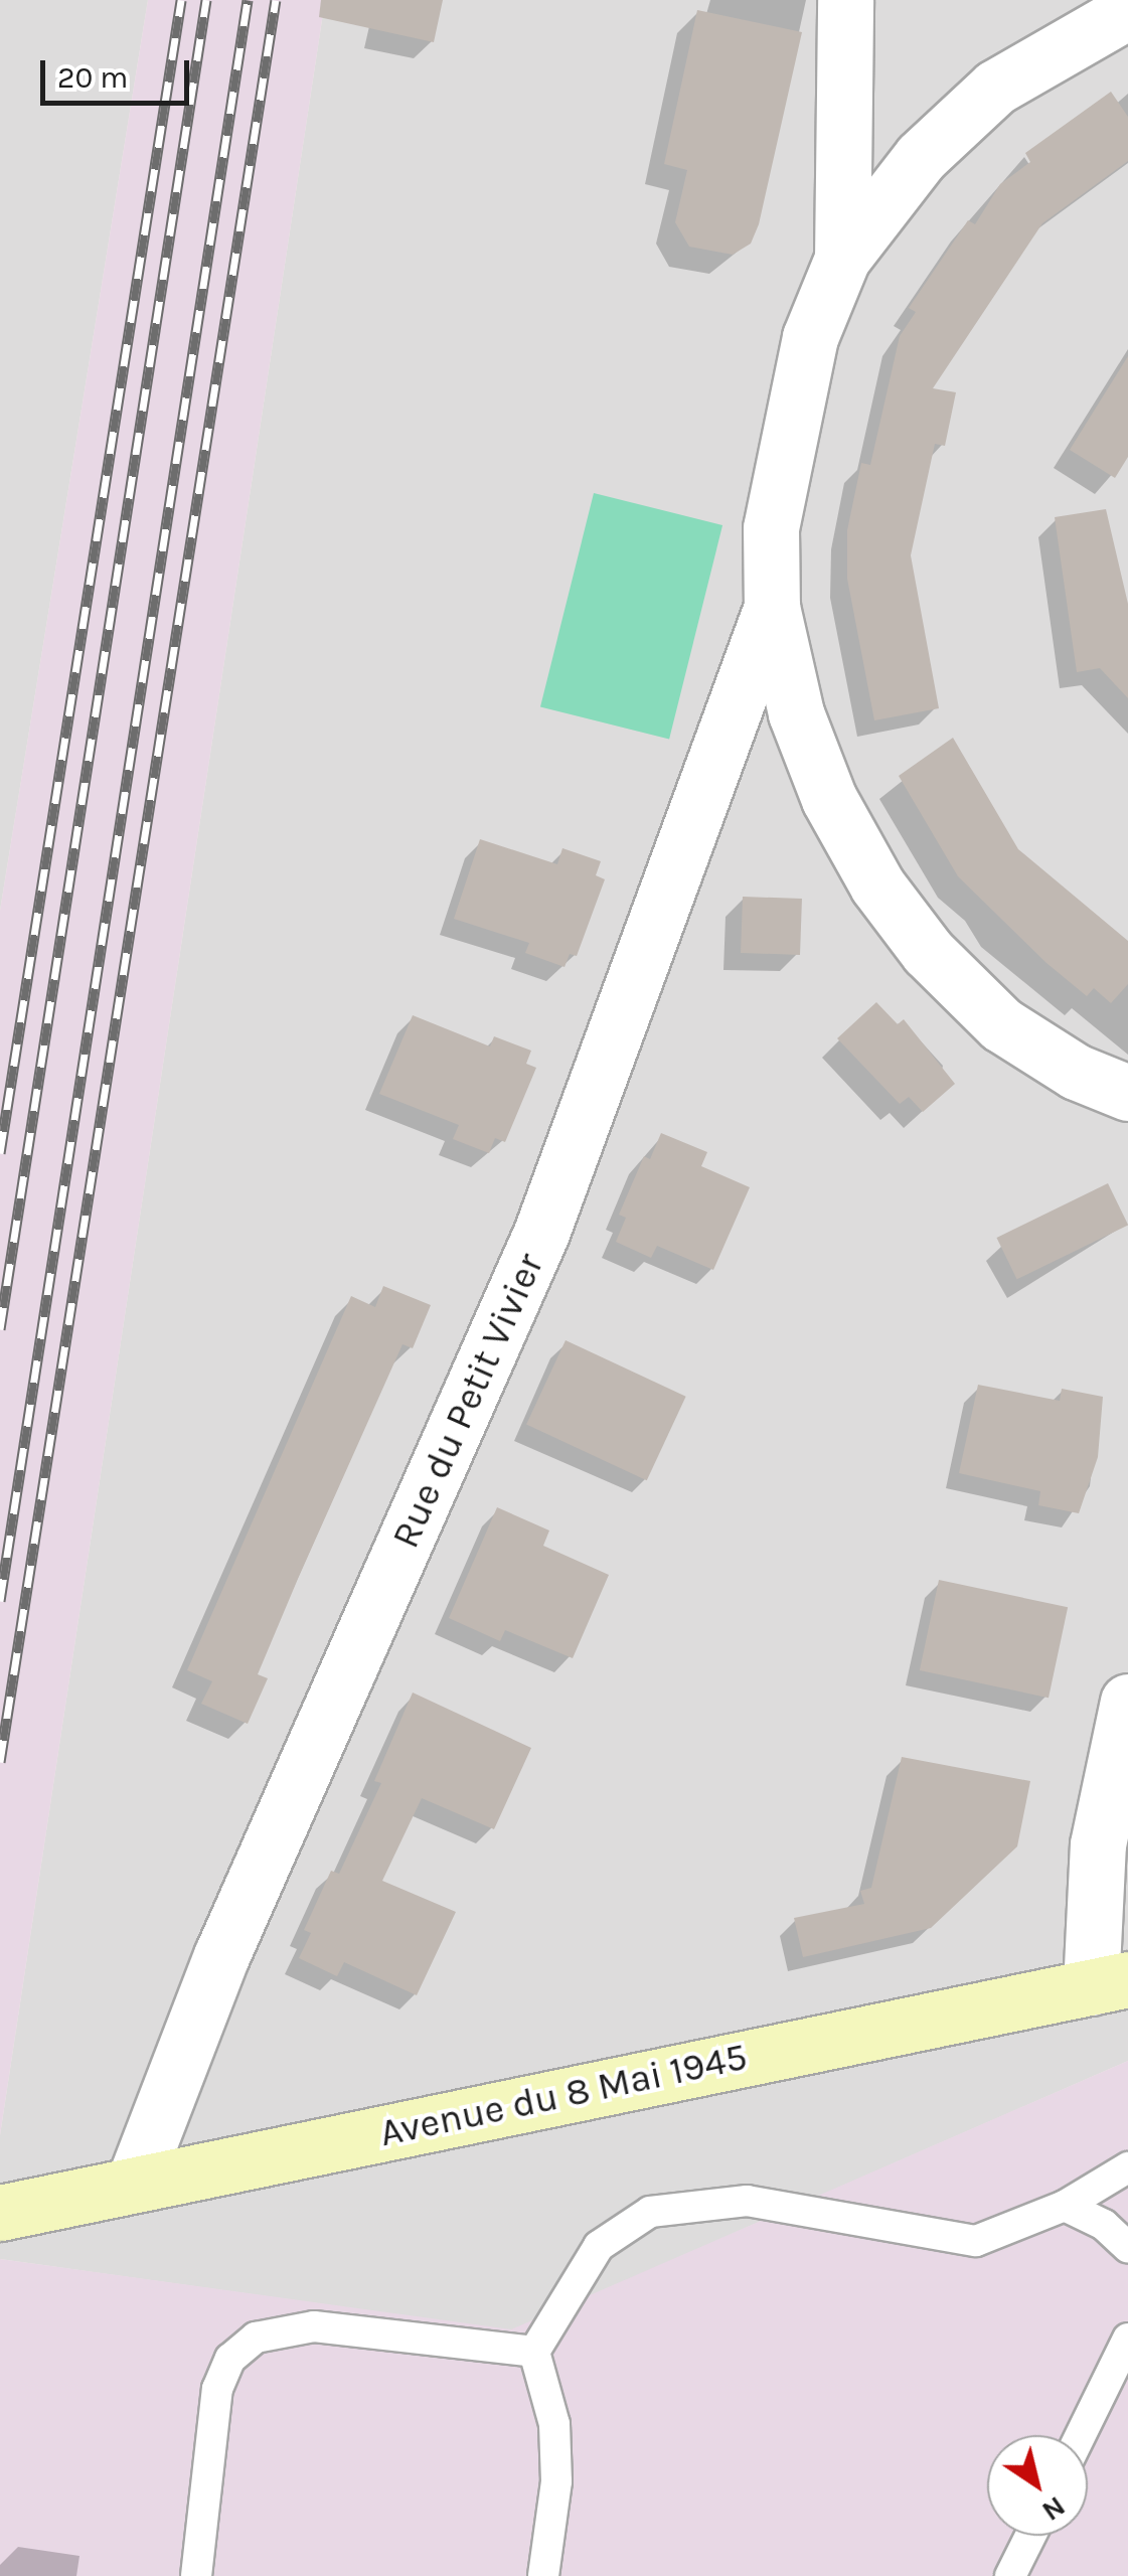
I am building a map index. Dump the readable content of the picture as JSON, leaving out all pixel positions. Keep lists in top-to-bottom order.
{
  "streets": {
    "main road": ["Avenue du 8 Mai 1945"],
    "street": ["Rue du Petit Vivier"]
  },
  "crossings": [
    ["Rue du Petit Vivier", "Avenue du 8 Mai 1945"]
  ],
  "scale_bar": "20 m",
  "north": "bottom right"
}
